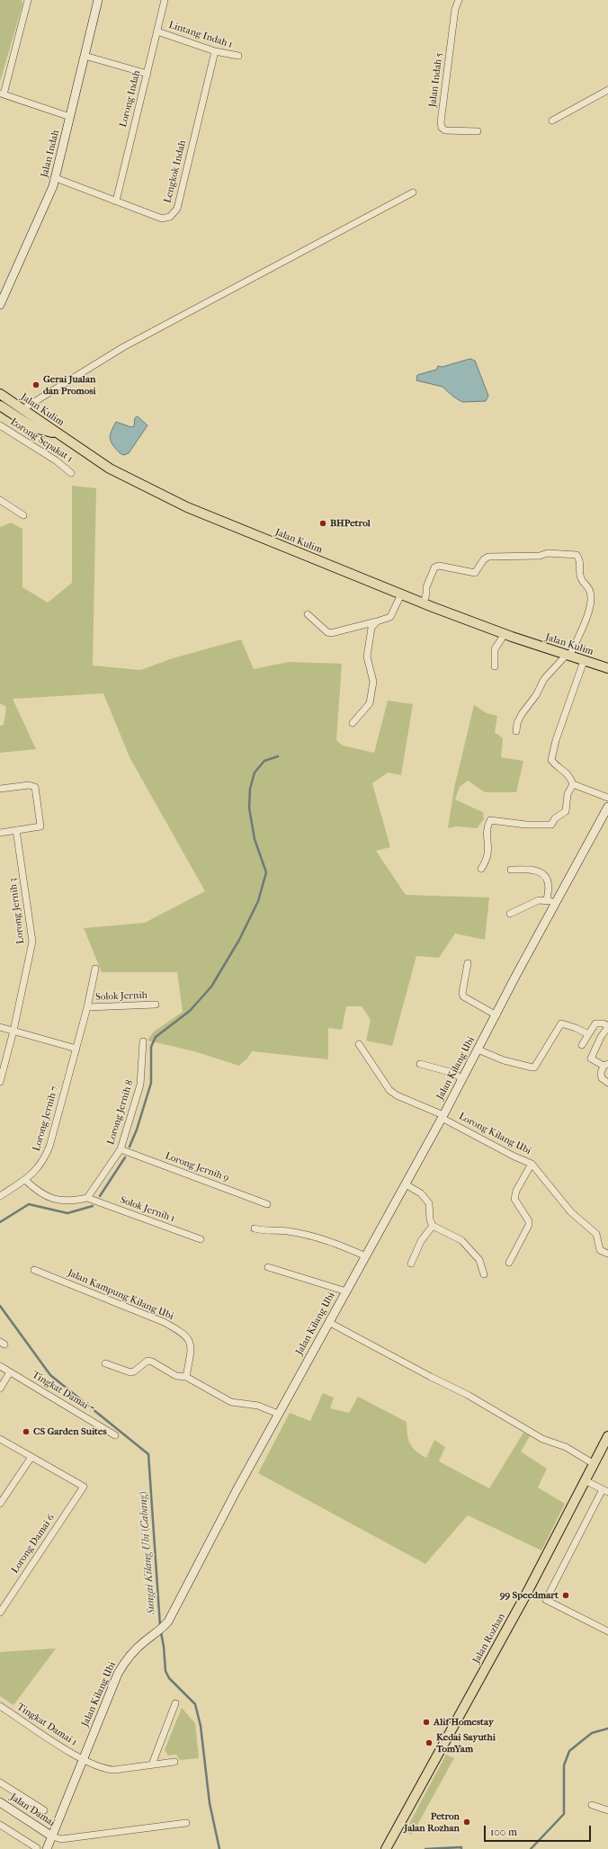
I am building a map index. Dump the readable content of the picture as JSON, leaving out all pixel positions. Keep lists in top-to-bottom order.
{
  "streets": {
    "main road": ["Jalan Kulim", "Jalan Rozhan"],
    "street": [
      "Lintang Indah 1",
      "Jalan Indah 5",
      "Lorong Indah",
      "Jalan Indah",
      "Lengkok Indah",
      "Lorong Sepakat 1",
      "Lorong Jernih 3",
      "Solok Jernih",
      "Jalan Kilang Ubi",
      "Lorong Jernih 8",
      "Lorong Jernih 7",
      "Lorong Kilang Ubi",
      "Lorong Jernih 9",
      "Solok Jernih 1",
      "Jalan Kampung Kilang Ubi",
      "Tingkat Damai 7",
      "Lorong Damai 6",
      "Tingkat Damai 1",
      "Jalan Damai"
    ]
  },
  "crossings": [
    ["Lintang Indah 1", "Lorong Indah"],
    ["Lintang Indah 1", "Lengkok Indah"],
    ["Lorong Indah", "Lengkok Indah"],
    ["Jalan Indah", "Lengkok Indah"],
    ["Solok Jernih", "Lorong Jernih 7"],
    ["Jalan Kilang Ubi", "Lorong Kilang Ubi"],
    ["Jalan Kilang Ubi", "Tingkat Damai 1"],
    ["Jalan Kilang Ubi", "Jalan Damai"],
    ["Lorong Jernih 8", "Lorong Jernih 9"],
    ["Lorong Jernih 8", "Solok Jernih 1"]
  ],
  "water": ["Sungai Kilang Ubi (Cabang)"],
  "places": [
    "Gerai Jualan dan Promosi",
    "BHPetrol",
    "CS Garden Suites",
    "99 Speedmart",
    "Alif Homestay",
    "Kedai Sayuthi TomYam",
    "Petron Jalan Rozhan"
  ],
  "scale_bar": "100 m"
}
